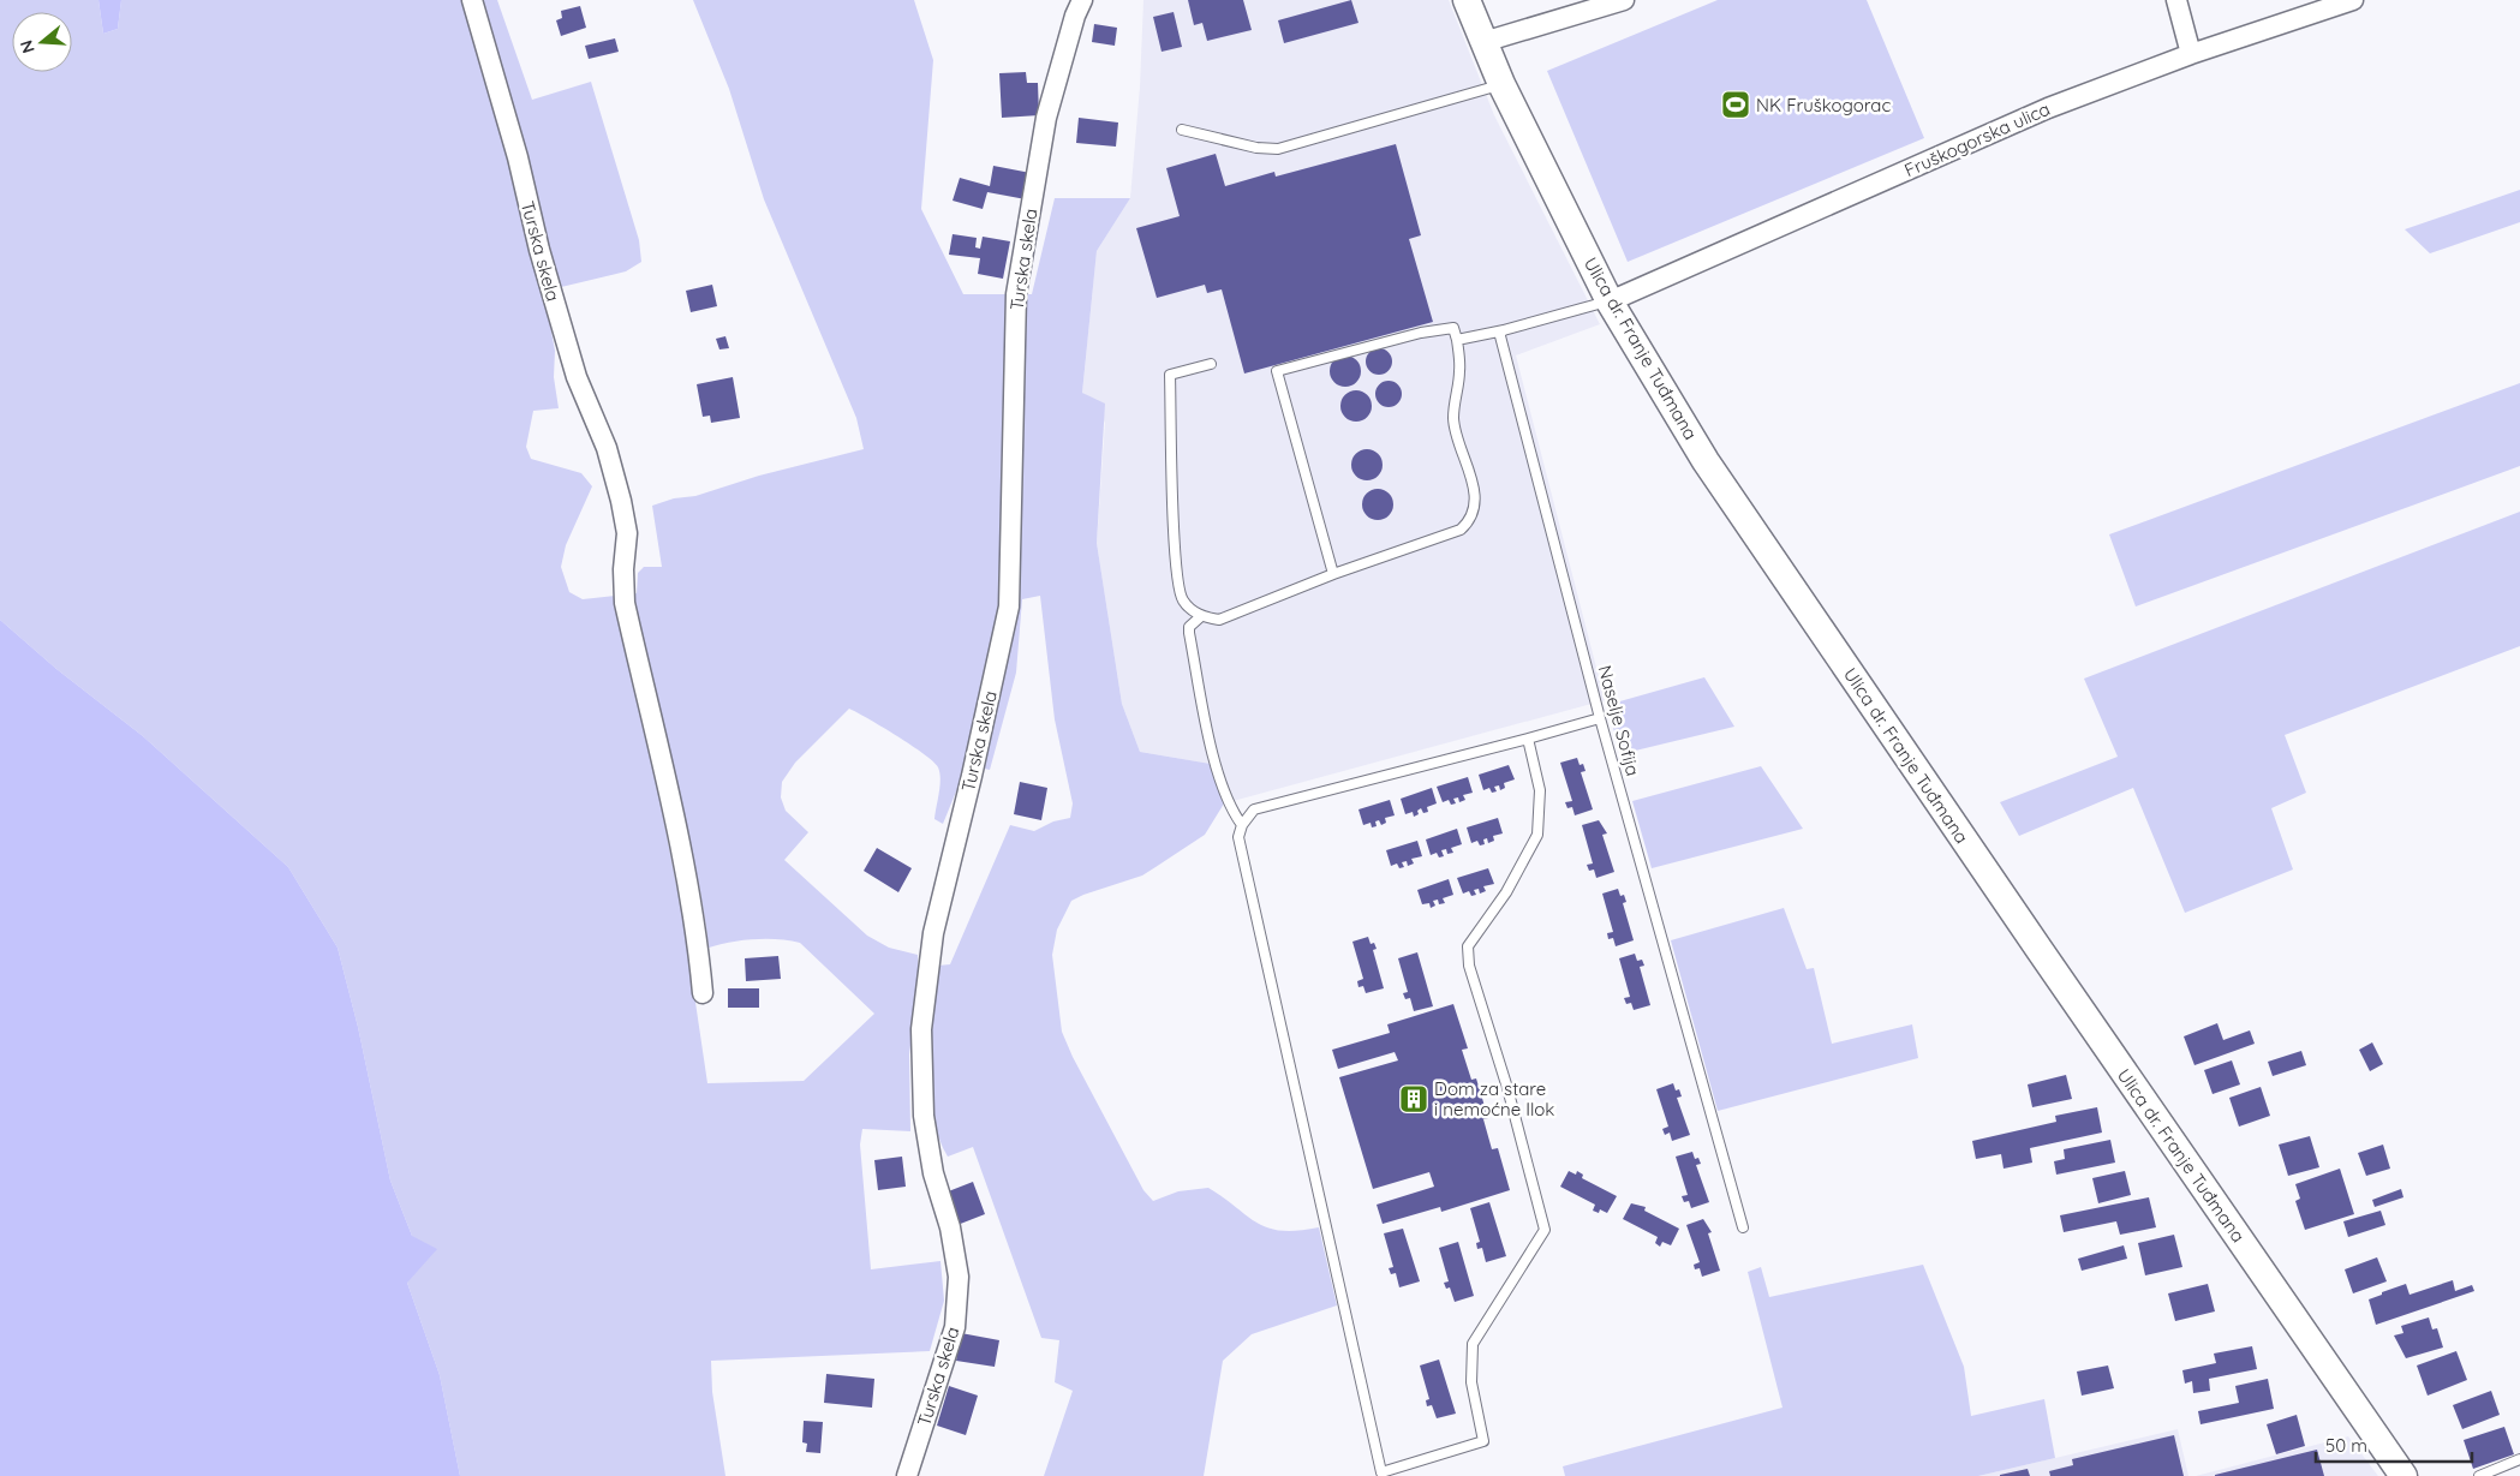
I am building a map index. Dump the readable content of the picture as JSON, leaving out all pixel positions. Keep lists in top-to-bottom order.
{
  "streets": {
    "main road": ["Ulica dr. Franje Tuđmana"],
    "street": ["Fruškogorska ulica", "Turska skela"],
    "lane": ["Naselje Sofija"]
  },
  "crossings": [
    ["Fruškogorska ulica", "Ulica dr. Franje Tuđmana"]
  ],
  "places": {
    "sports": ["NK Fruškogorac"],
    "building": ["Dom za stare i nemoćne Ilok"]
  },
  "scale_bar": "50 m",
  "north": "left"
}
